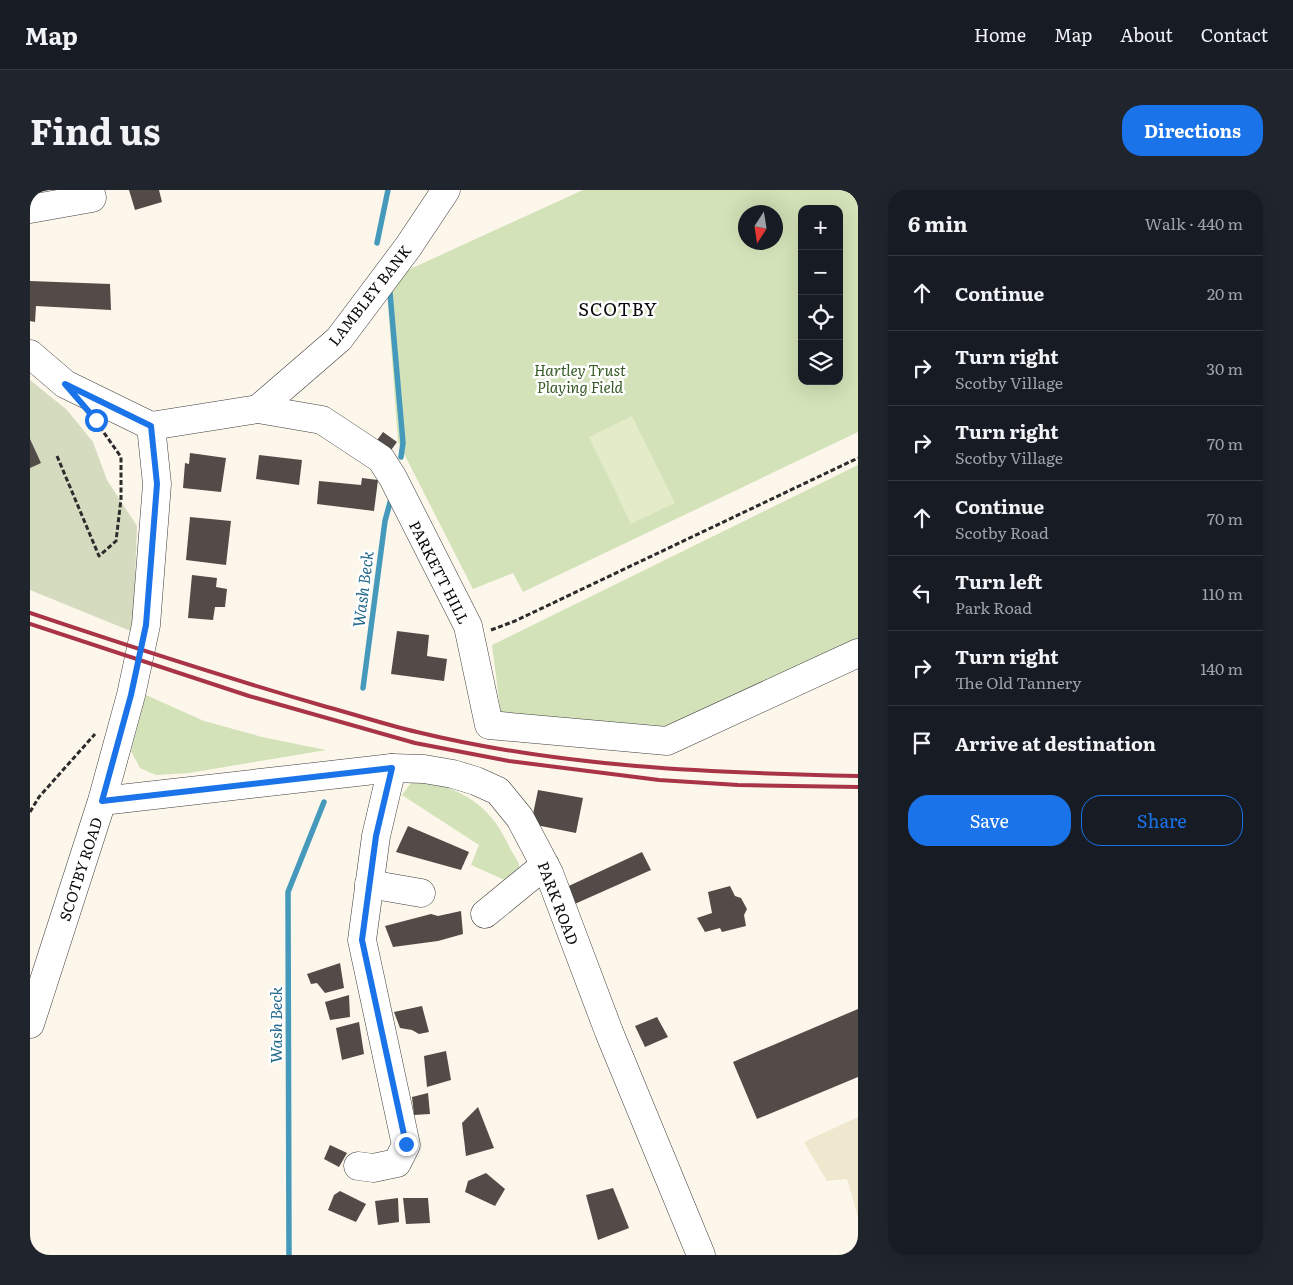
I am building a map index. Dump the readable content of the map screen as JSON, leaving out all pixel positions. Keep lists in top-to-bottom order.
{
  "streets": {
    "street": [
      "LAMBLEY BANK",
      "PARKETT HILL",
      "SCOTBY ROAD",
      "PARK ROAD"
    ]
  },
  "crossings": [
    ["LAMBLEY BANK", "PARKETT HILL"],
    ["PARKETT HILL", "SCOTBY ROAD"],
    ["SCOTBY ROAD", "PARK ROAD"]
  ],
  "districts": ["SCOTBY"],
  "water": ["Wash Beck"],
  "parks": ["Hartley Trust Playing Field"],
  "north": "bottom",
  "page": {
    "header": "Map",
    "nav": [
      "Home",
      "Map",
      "About",
      "Contact"
    ],
    "title": "Find us",
    "buttons": [
      "Directions",
      ["Save", "Share"]
    ],
    "heading": ["6 min", "Walk · 440 m"],
    "map_buttons": ["+", "−"],
    "list": [
      ["Continue", "20 m"],
      ["Turn right", "Scotby Village", "30 m"],
      ["Turn right", "Scotby Village", "70 m"],
      ["Continue", "Scotby Road", "70 m"],
      ["Turn left", "Park Road", "110 m"],
      ["Turn right", "The Old Tannery", "140 m"],
      "Arrive at destination"
    ]
  }
}
